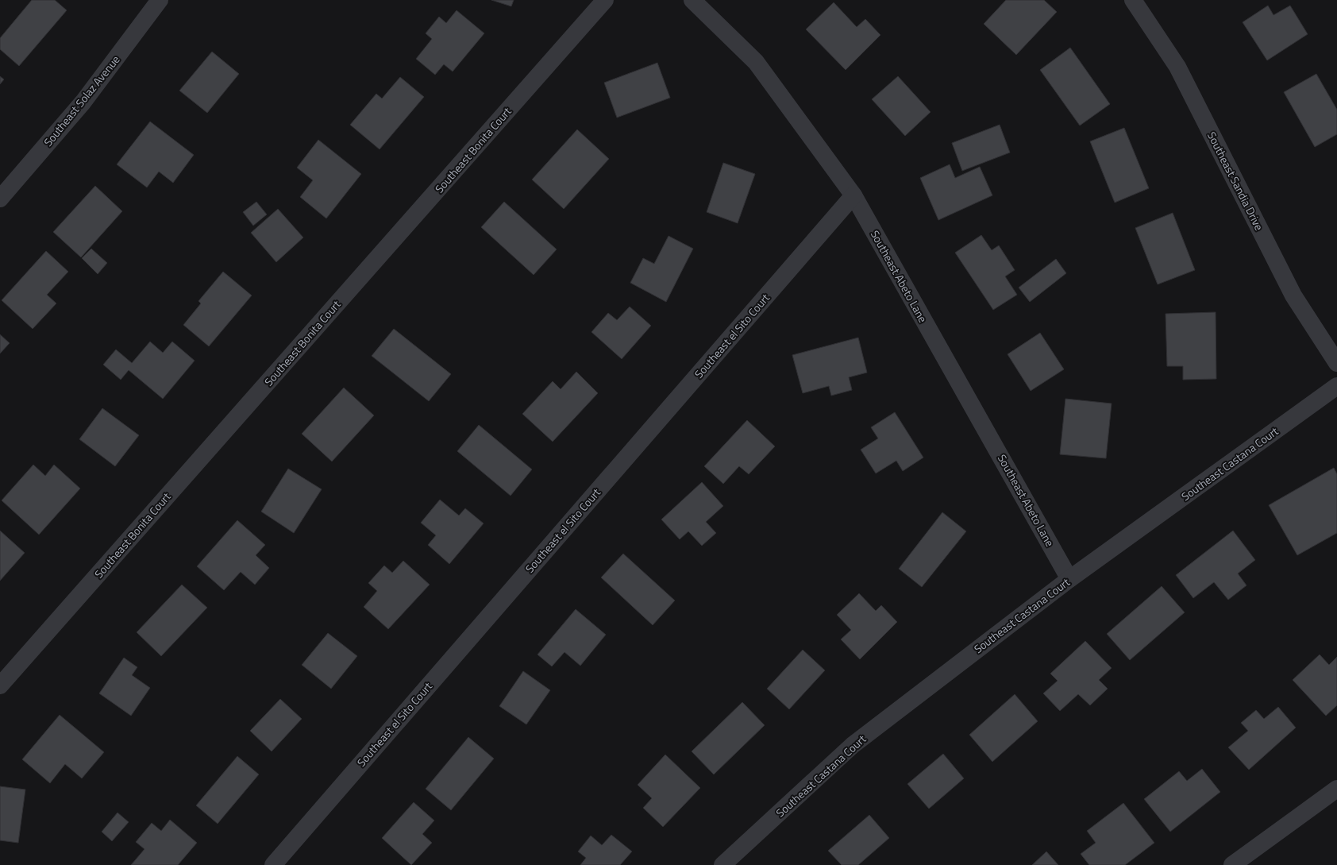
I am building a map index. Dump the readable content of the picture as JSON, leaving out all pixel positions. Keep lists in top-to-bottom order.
{
  "streets": {
    "street": [
      "Southeast Solaz Avenue",
      "Southeast Bonita Court",
      "Southeast Sandia Drive",
      "Southeast Abeto Lane",
      "Southeast el Sito Court",
      "Southeast Castana Court"
    ]
  },
  "crossings": [
    ["Southeast Abeto Lane", "Southeast el Sito Court"],
    ["Southeast Abeto Lane", "Southeast Castana Court"]
  ]
}
